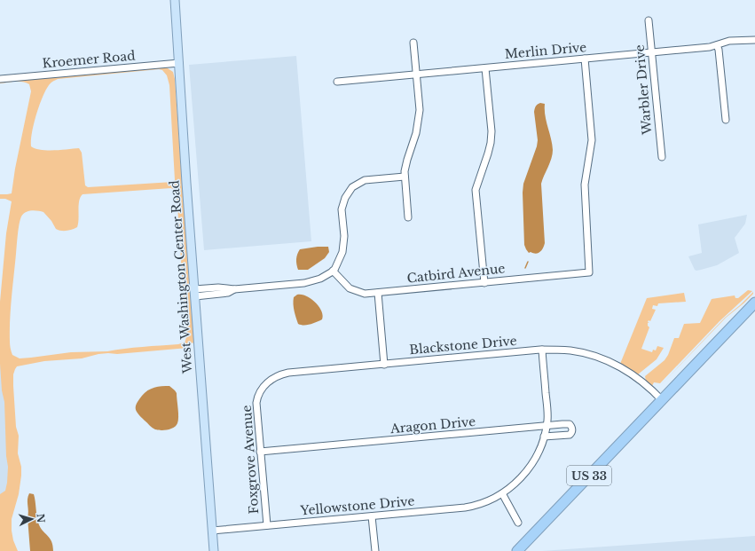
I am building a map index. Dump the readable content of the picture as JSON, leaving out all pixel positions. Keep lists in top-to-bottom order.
{
  "streets": {
    "highway": ["US 33"],
    "main road": ["West Washington Center Road"],
    "street": [
      "Merlin Drive",
      "Kroemer Road",
      "Warbler Drive",
      "Catbird Avenue",
      "Blackstone Drive",
      "Aragon Drive",
      "Foxgrove Avenue",
      "Yellowstone Drive"
    ]
  },
  "crossings": [
    ["Merlin Drive", "Warbler Drive"],
    ["Merlin Drive", "Catbird Avenue"],
    ["Kroemer Road", "West Washington Center Road"],
    ["West Washington Center Road", "Yellowstone Drive"],
    ["Blackstone Drive", "Foxgrove Avenue"],
    ["Blackstone Drive", "US 33"],
    ["Blackstone Drive", "Yellowstone Drive"],
    ["Aragon Drive", "Foxgrove Avenue"],
    ["Aragon Drive", "Yellowstone Drive"],
    ["Foxgrove Avenue", "Yellowstone Drive"]
  ],
  "north": "right"
}
